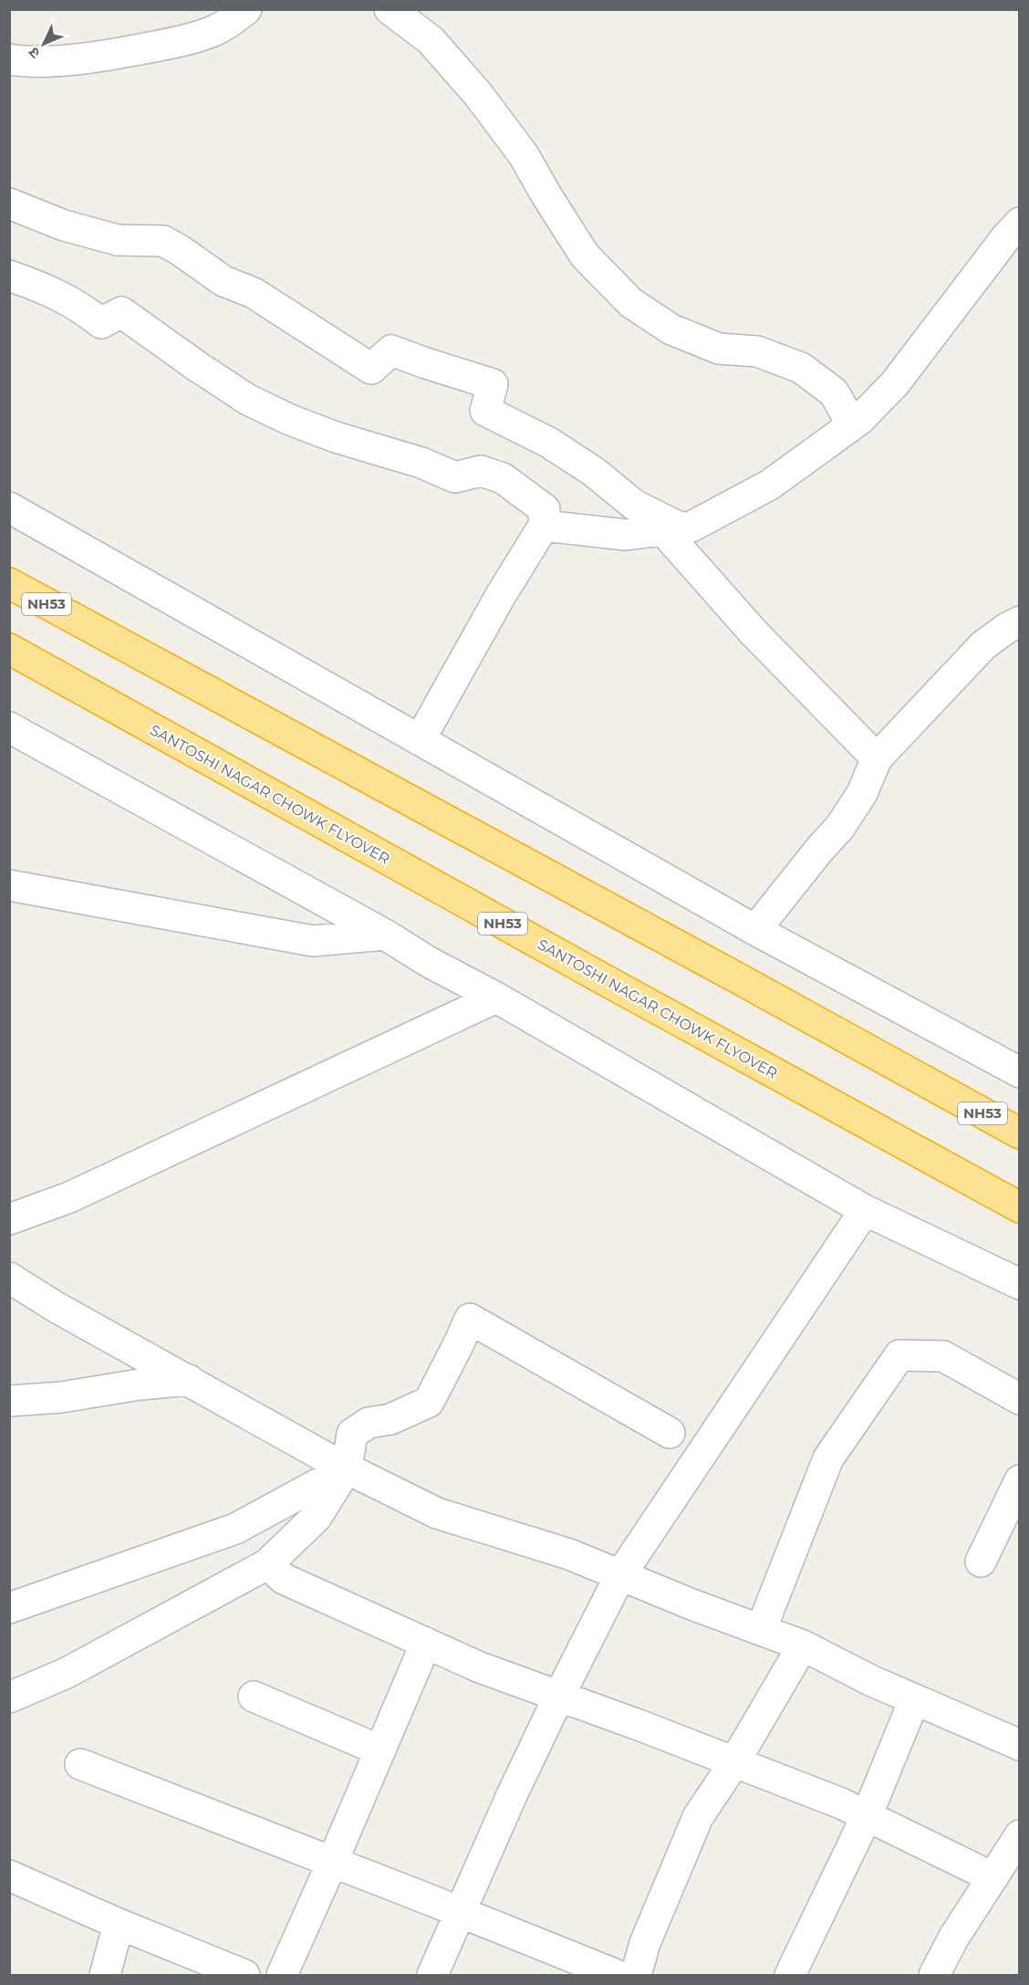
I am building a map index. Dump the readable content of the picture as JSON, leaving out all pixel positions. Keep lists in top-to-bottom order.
{
  "streets": {
    "highway": ["NH53", "SANTOSHI NAGAR CHOWK FLYOVER"]
  },
  "north": "bottom left"
}
